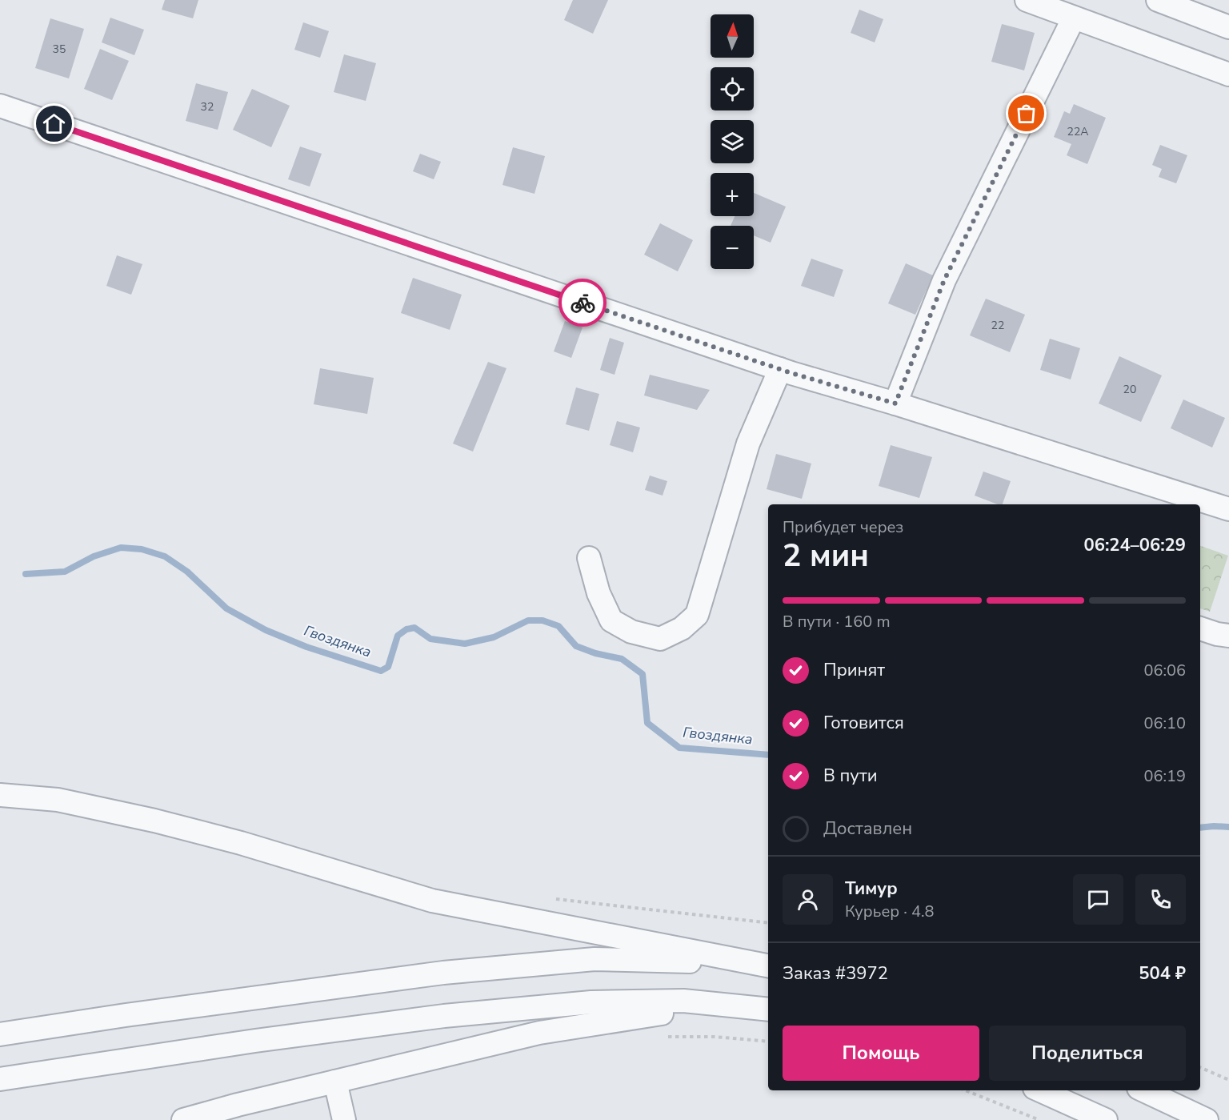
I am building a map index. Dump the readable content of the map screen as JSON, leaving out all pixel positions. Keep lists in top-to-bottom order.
{
  "water": ["Гвоздянка"],
  "house_numbers": [
    "35",
    "32",
    "22А",
    "22",
    "20"
  ],
  "north": "top",
  "page": {
    "map_buttons": ["+", "−"],
    "heading": ["2 мин", "Прибудет через", "06:24–06:29"],
    "panel": [
      "Тимур",
      "Курьер · 4.8",
      "Заказ #3972",
      "504 ₽"
    ],
    "bar": "В пути · 160 m",
    "list": [
      ["Принят", "06:06"],
      ["Готовится", "06:10"],
      ["В пути", "06:19"],
      "Доставлен"
    ],
    "buttons": ["Помощь", "Поделиться"]
  }
}
